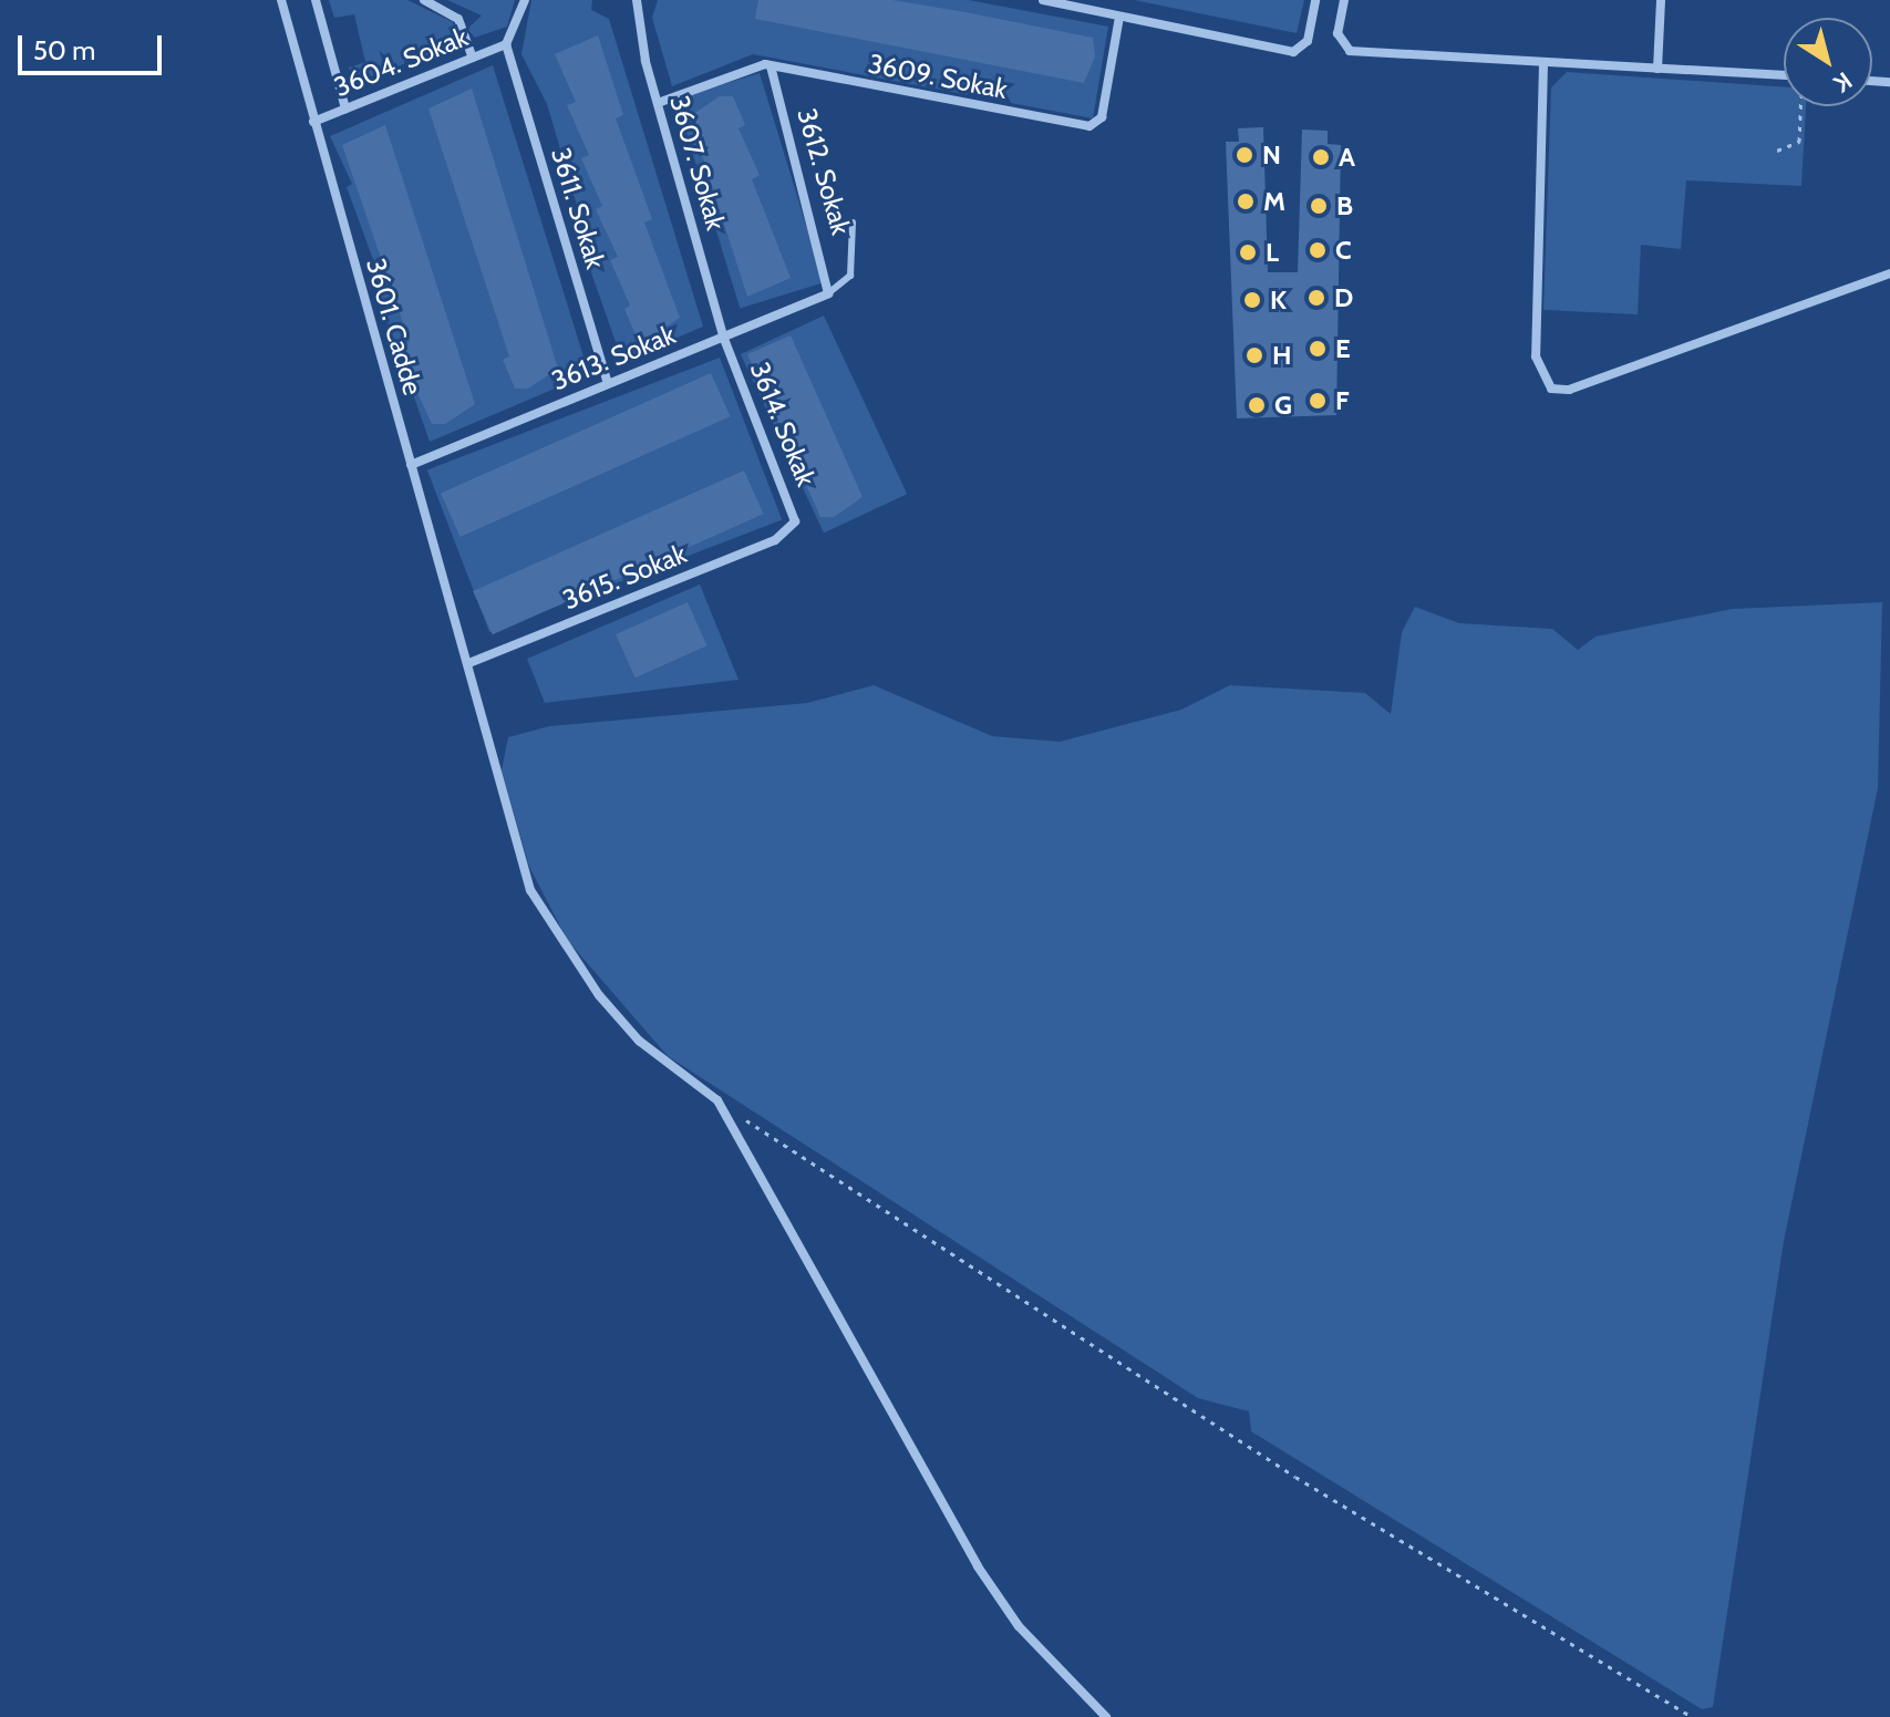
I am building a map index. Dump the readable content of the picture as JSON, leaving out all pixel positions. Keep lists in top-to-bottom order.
{
  "streets": {
    "street": [
      "3604. Sokak",
      "3609. Sokak",
      "3607. Sokak",
      "3612. Sokak",
      "3611. Sokak",
      "3601. Cadde",
      "3613. Sokak",
      "3614. Sokak",
      "3615. Sokak"
    ]
  },
  "crossings": [
    ["3604. Sokak", "3611. Sokak"],
    ["3604. Sokak", "3601. Cadde"],
    ["3609. Sokak", "3612. Sokak"],
    ["3607. Sokak", "3613. Sokak"],
    ["3607. Sokak", "3614. Sokak"],
    ["3612. Sokak", "3613. Sokak"],
    ["3611. Sokak", "3613. Sokak"],
    ["3601. Cadde", "3613. Sokak"],
    ["3601. Cadde", "3615. Sokak"],
    ["3613. Sokak", "3614. Sokak"],
    ["3614. Sokak", "3615. Sokak"]
  ],
  "places": [
    "N",
    "A",
    "M",
    "B",
    "C",
    "L",
    "D",
    "K",
    "E",
    "H",
    "F",
    "G"
  ],
  "scale_bar": "50 m",
  "north": "bottom right"
}
